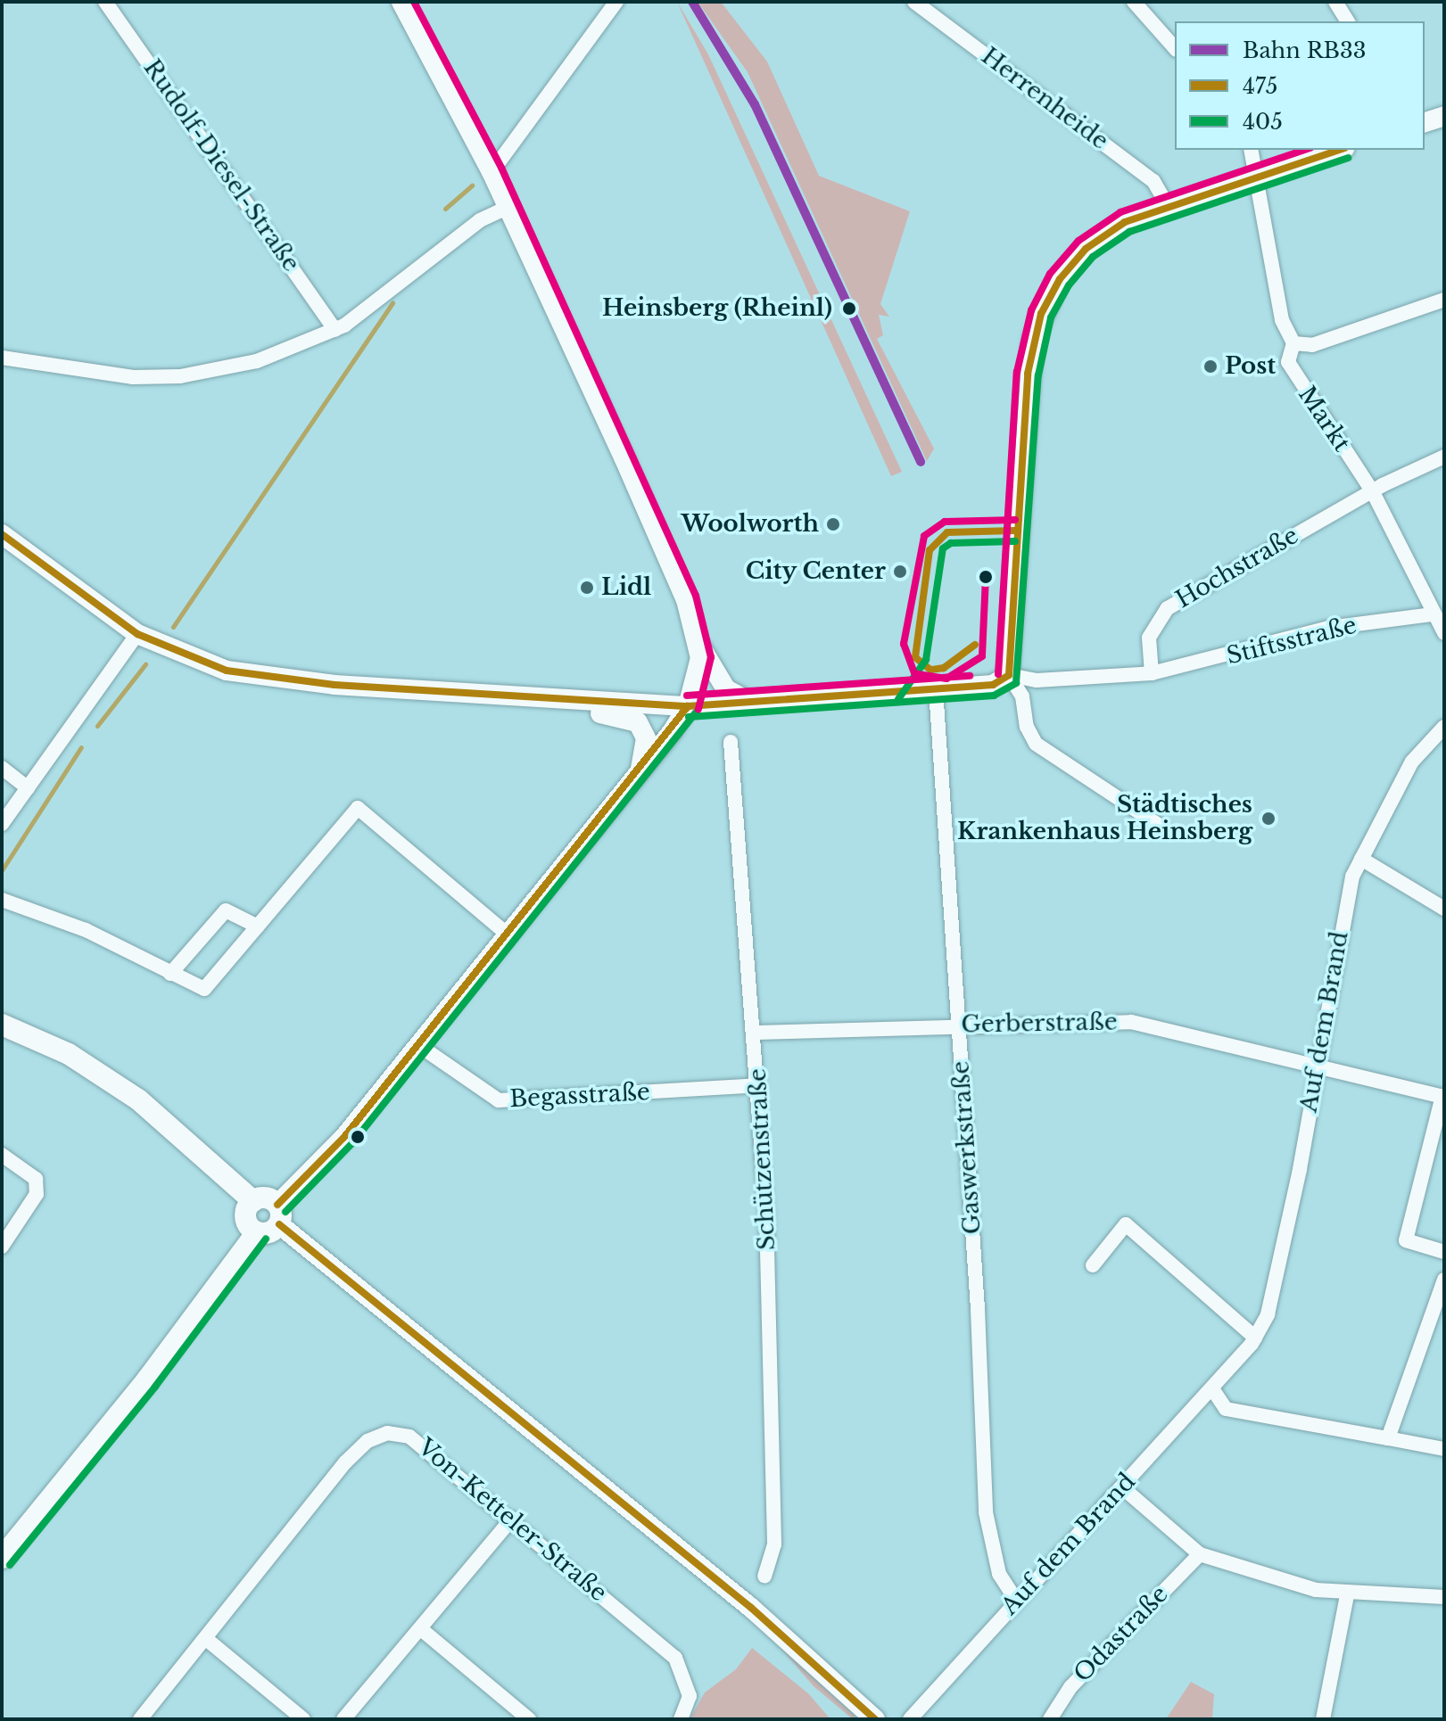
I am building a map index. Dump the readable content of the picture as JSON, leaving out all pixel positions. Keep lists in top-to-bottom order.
{
  "streets": {
    "street": [
      "Herrenheide",
      "Rudolf-Diesel-Straße",
      "Markt",
      "Hochstraße",
      "Stiftsstraße",
      "Auf dem Brand",
      "Gerberstraße",
      "Begasstraße",
      "Gaswerkstraße",
      "Schützenstraße",
      "Von-Ketteler-Straße",
      "Odastraße"
    ]
  },
  "crossings": [
    ["Markt", "Hochstraße"],
    ["Markt", "Stiftsstraße"],
    ["Hochstraße", "Stiftsstraße"],
    ["Auf dem Brand", "Gerberstraße"],
    ["Auf dem Brand", "Gaswerkstraße"],
    ["Gerberstraße", "Gaswerkstraße"],
    ["Gerberstraße", "Schützenstraße"],
    ["Begasstraße", "Schützenstraße"]
  ],
  "places": [
    "Heinsberg (Rheinl)",
    "Post",
    "Woolworth",
    "City Center",
    "Lidl",
    "Städtisches Krankenhaus Heinsberg"
  ],
  "lines": ["rail line RB33", "transit line 475", "transit line 405"],
  "legend": ["Bahn RB33", "475", "405"]
}
